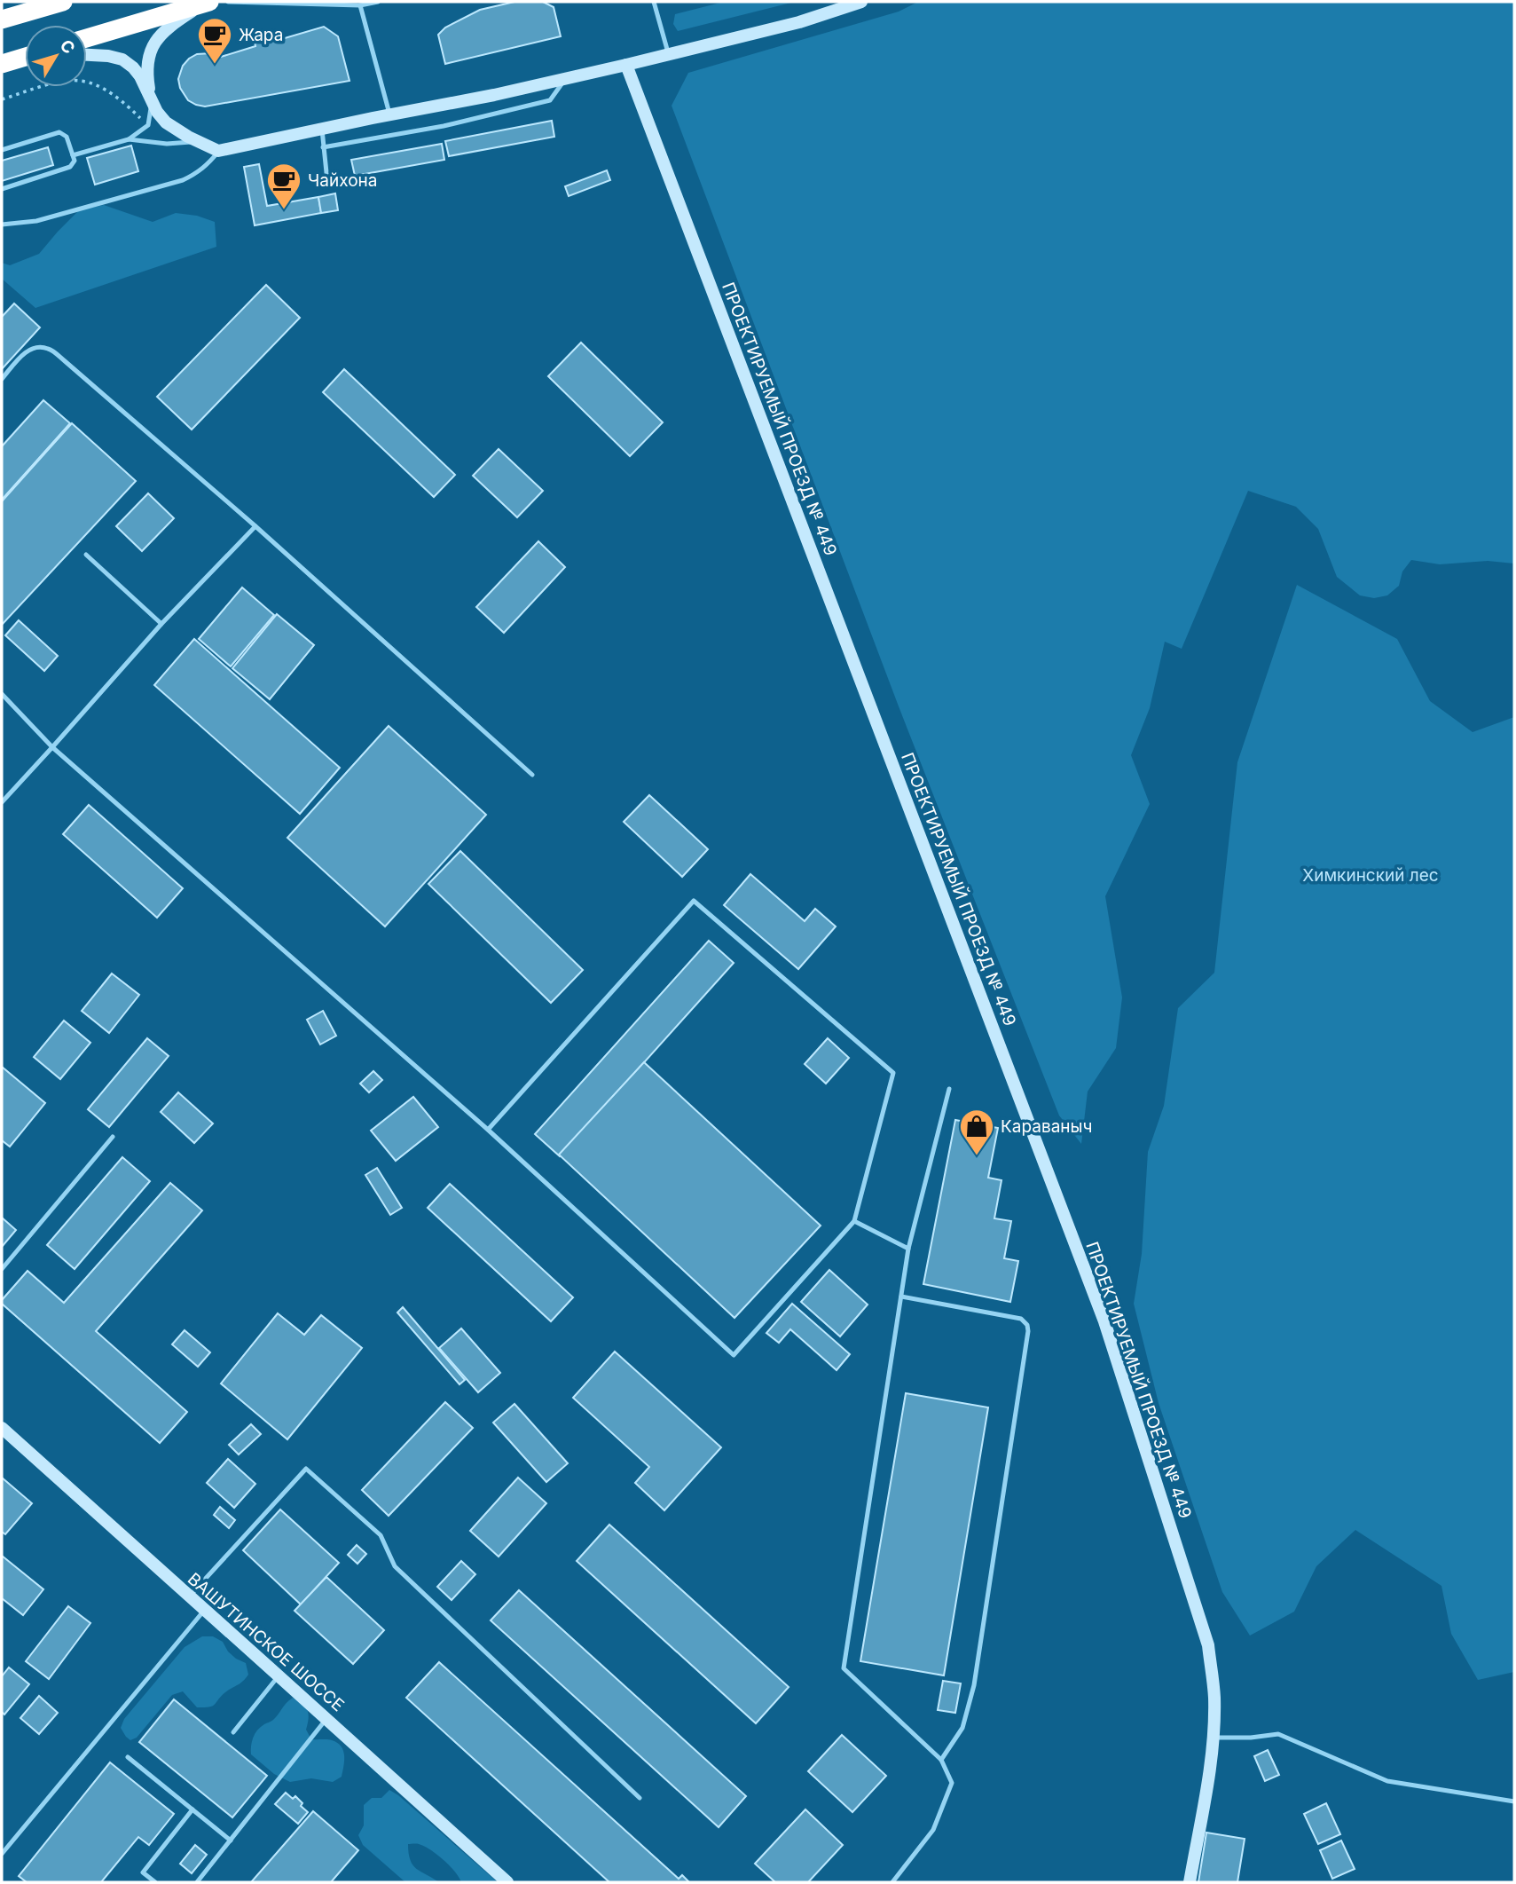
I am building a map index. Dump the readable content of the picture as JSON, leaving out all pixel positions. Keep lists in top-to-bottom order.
{
  "streets": {
    "street": ["ПРОЕКТИРУЕМЫЙ ПРОЕЗД № 449", "ВАШУТИНСКОЕ ШОССЕ"]
  },
  "parks": ["Химкинский лес"],
  "places": {
    "cafe": ["Жара", "Чайхона"],
    "shop": ["Караваныч"]
  },
  "north": "top right"
}
